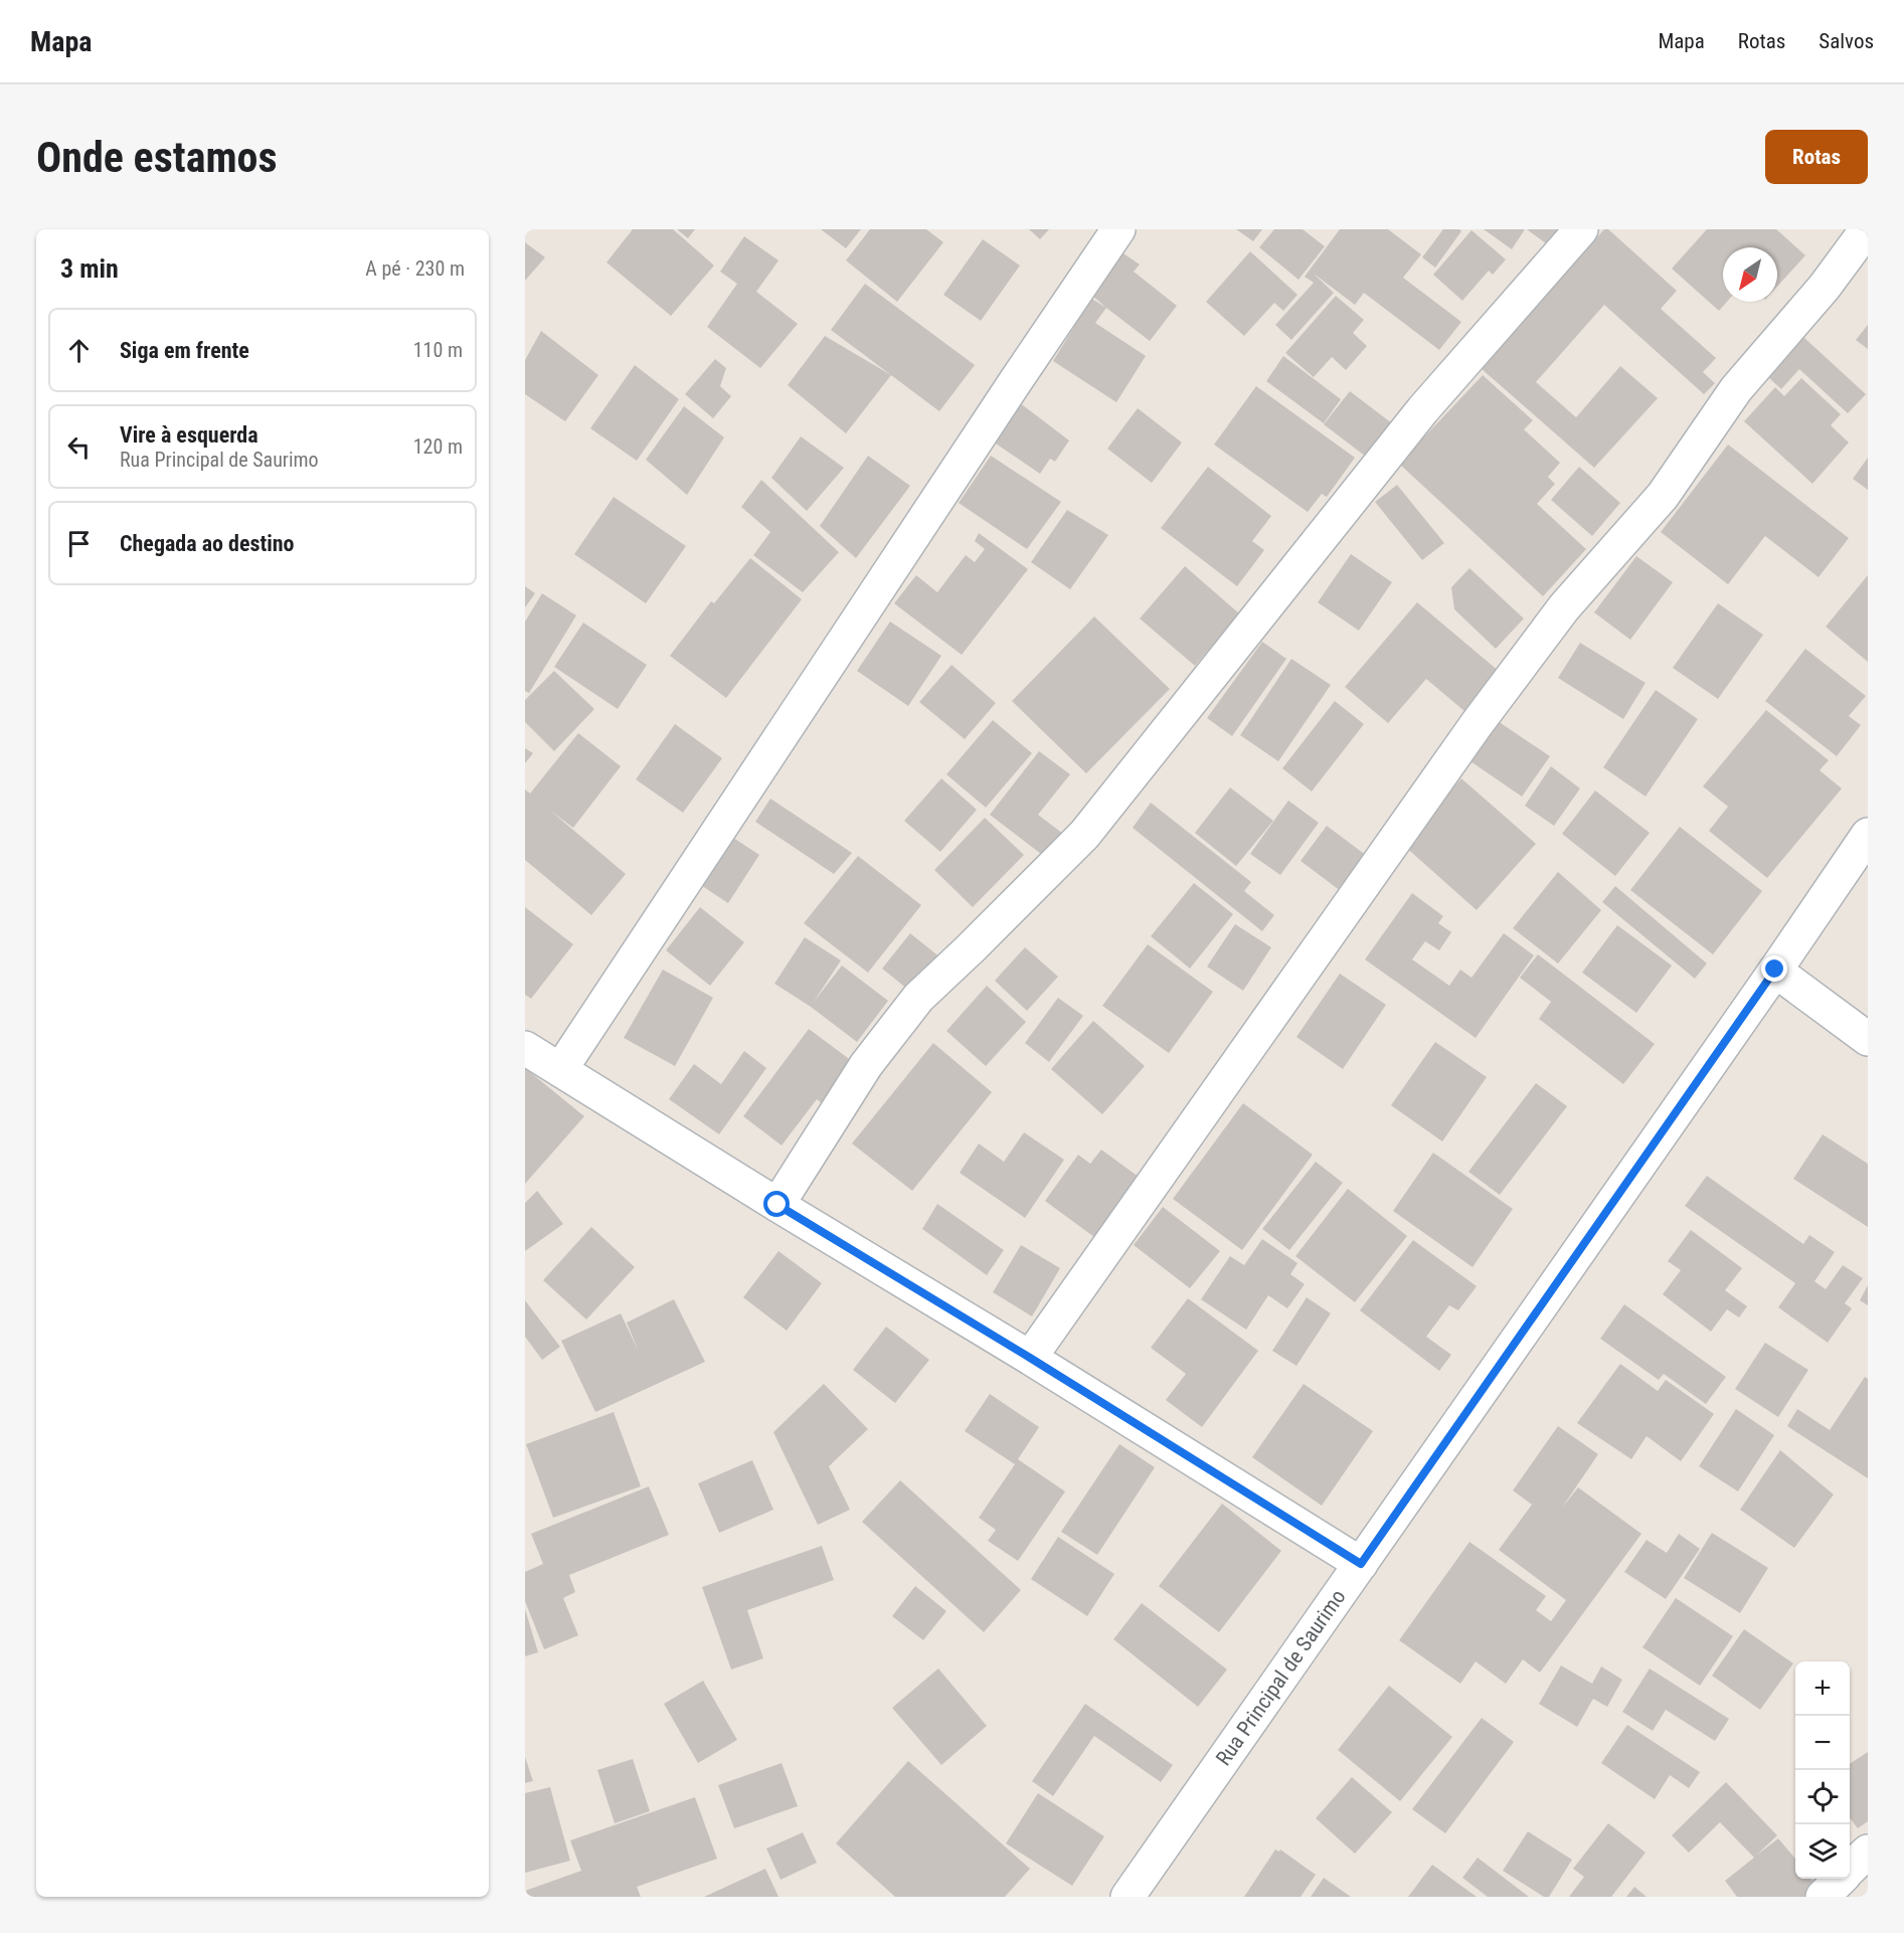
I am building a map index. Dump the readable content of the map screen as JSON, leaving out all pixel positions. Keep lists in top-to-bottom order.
{
  "streets": {
    "street": ["Rua Principal de Saurimo"]
  },
  "north": "bottom left",
  "page": {
    "header": "Mapa",
    "nav": ["Mapa", "Rotas", "Salvos"],
    "buttons": "Rotas",
    "title": "Onde estamos",
    "heading": ["3 min", "A pé · 230 m"],
    "list": [
      ["Siga em frente", "110 m"],
      ["Vire à esquerda", "Rua Principal de Saurimo", "120 m"],
      "Chegada ao destino"
    ],
    "map_buttons": ["+", "−"]
  }
}
